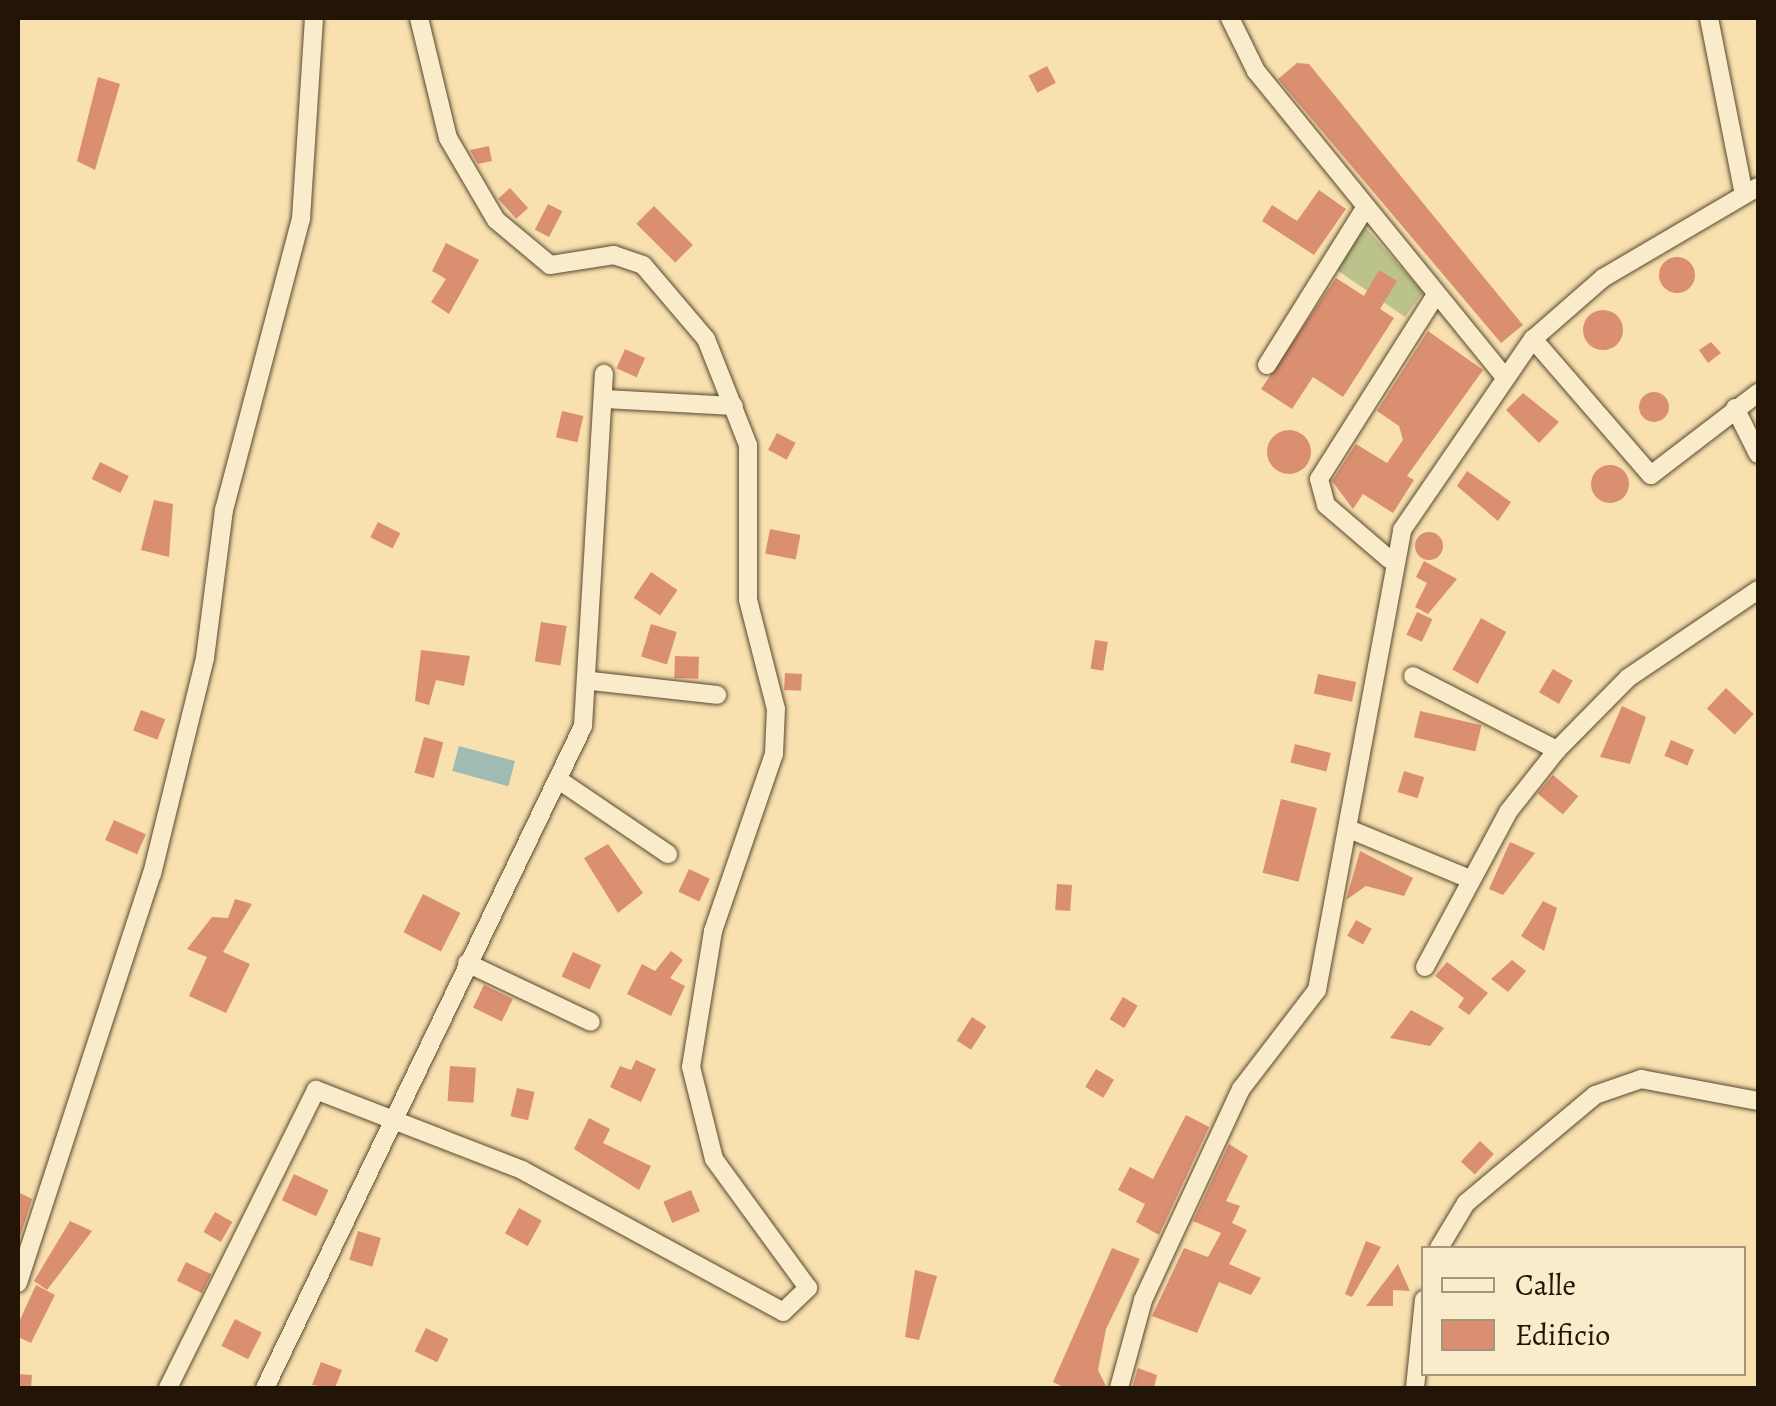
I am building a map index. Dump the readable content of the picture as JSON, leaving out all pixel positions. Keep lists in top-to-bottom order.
{
  "legend": ["Calle", "Edificio"]
}
